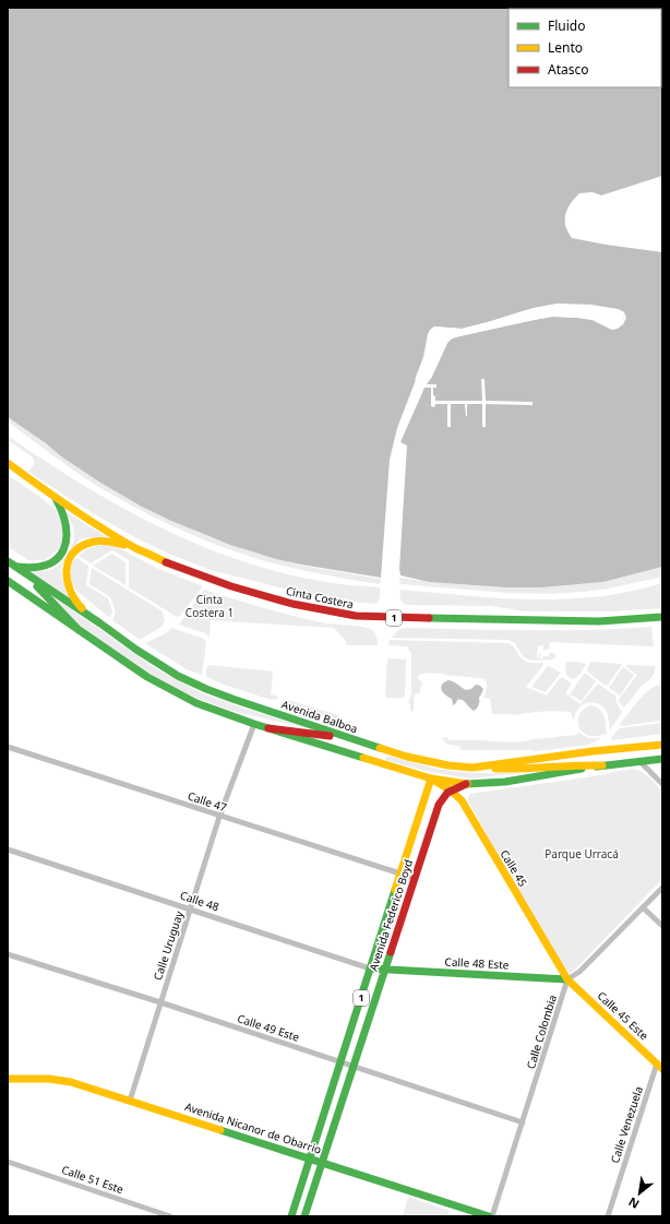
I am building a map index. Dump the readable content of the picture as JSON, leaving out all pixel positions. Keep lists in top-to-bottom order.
{
  "streets": {
    "main road": [
      "Cinta Costera",
      "1",
      "Avenida Balboa",
      "Calle 45",
      "Calle 48",
      "Avenida Federico Boyd",
      "Calle 48 Este",
      "Calle 45 Este",
      "Avenida Nicanor de Obarrio"
    ],
    "street": [
      "Calle 47",
      "Calle Uruguay",
      "Calle 49 Este",
      "Calle Colombia",
      "Calle Venezuela",
      "Calle 51 Este"
    ]
  },
  "crossings": [
    ["Calle 47", "Avenida Federico Boyd"],
    ["Calle 47", "Calle Uruguay"],
    ["Calle 45", "Avenida Federico Boyd"],
    ["Calle 45", "Calle 48 Este"],
    ["Calle 45", "Calle 45 Este"],
    ["Calle 45", "Calle Colombia"],
    ["Calle 48", "Avenida Federico Boyd"],
    ["Calle 48", "Calle Uruguay"],
    ["Calle 48", "Calle 48 Este"],
    ["Avenida Federico Boyd", "Calle 48 Este"],
    ["Avenida Federico Boyd", "Calle 49 Este"],
    ["Avenida Federico Boyd", "Avenida Nicanor de Obarrio"],
    ["Calle Uruguay", "Calle 49 Este"],
    ["Calle Uruguay", "Avenida Nicanor de Obarrio"],
    ["Calle 48 Este", "Calle 45 Este"],
    ["Calle 48 Este", "Calle Colombia"],
    ["Calle 45 Este", "Calle Colombia"],
    ["Calle 45 Este", "Calle Venezuela"],
    ["Calle 49 Este", "Calle Colombia"],
    ["Calle Colombia", "Avenida Nicanor de Obarrio"]
  ],
  "parks": ["Cinta Costera 1", "Parque Urracá"],
  "legend": ["Fluido", "Lento", "Atasco"],
  "north": "bottom left"
}
